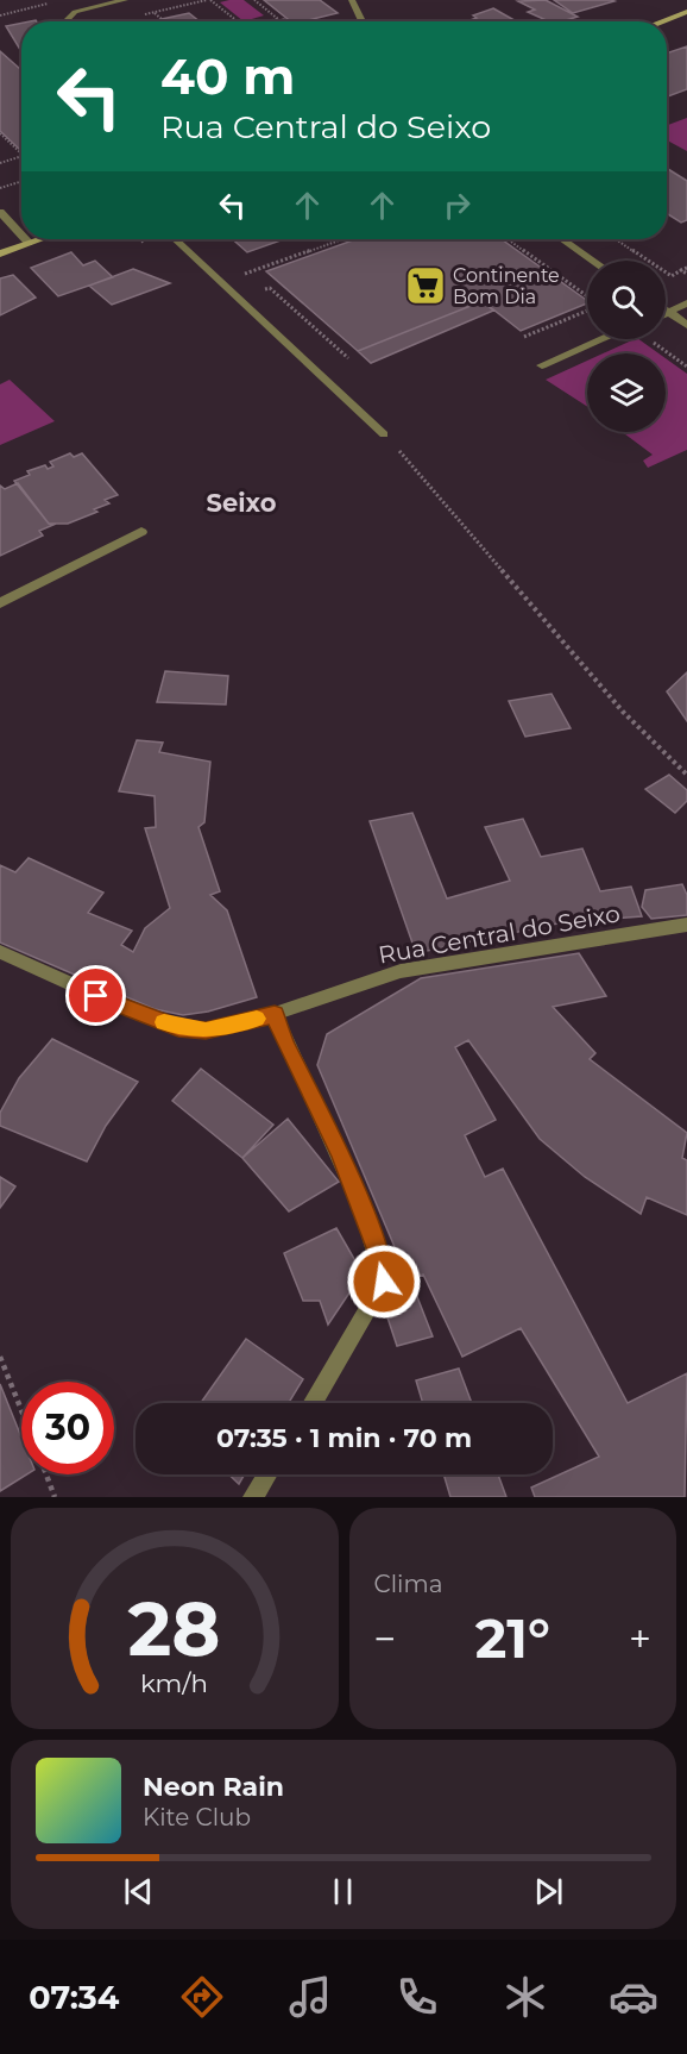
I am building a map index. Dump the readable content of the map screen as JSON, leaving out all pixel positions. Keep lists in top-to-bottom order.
{
  "streets": {
    "street": ["Rua Central do Seixo"]
  },
  "districts": ["Seixo"],
  "places": {
    "supermarket": ["Continente Bom Dia"]
  },
  "page": {
    "turn": ["40 m", "Rua Central do Seixo"],
    "limit": "30",
    "trip": "07:35 · 1 min · 70 m",
    "tile": "Clima",
    "heat": ["−", "21°", "+"],
    "song": ["Neon Rain", "Kite Club"],
    "tabs": "07:34",
    "gauge": ["28", "km/h"]
  }
}
